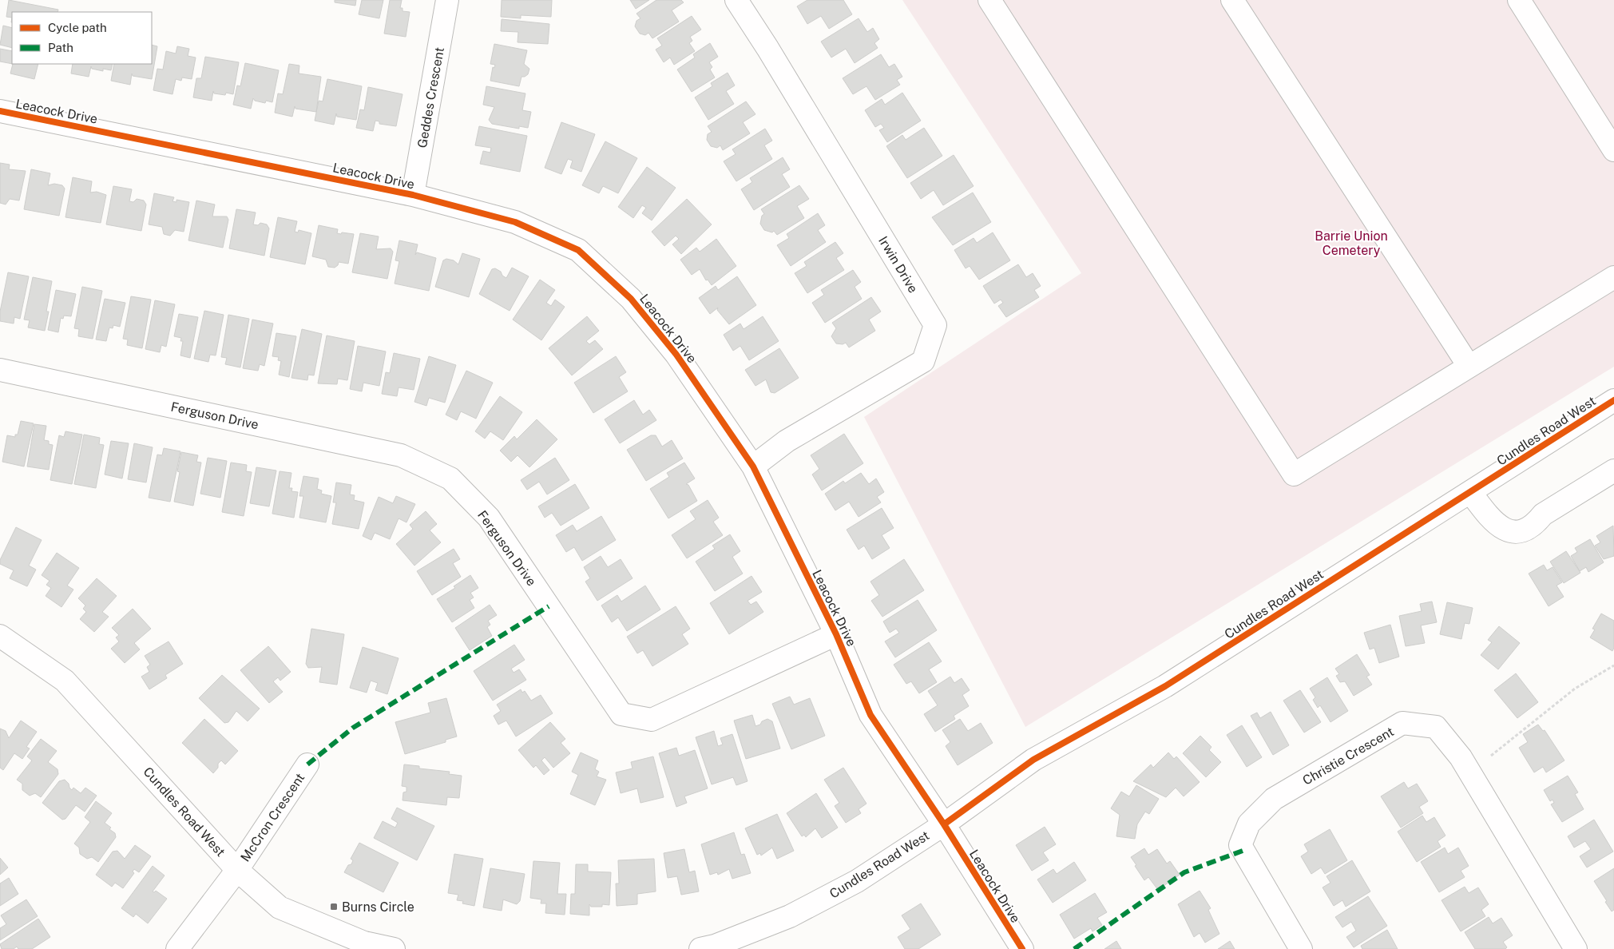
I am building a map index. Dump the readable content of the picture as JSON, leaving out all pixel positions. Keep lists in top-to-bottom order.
{
  "streets": {
    "street": [
      "Geddes Crescent",
      "Leacock Drive",
      "Irwin Drive",
      "Ferguson Drive",
      "Cundles Road West",
      "Christie Crescent",
      "McCron Crescent"
    ]
  },
  "crossings": [
    ["Geddes Crescent", "Leacock Drive"],
    ["Leacock Drive", "Irwin Drive"],
    ["Leacock Drive", "Ferguson Drive"],
    ["Leacock Drive", "Cundles Road West"],
    ["Cundles Road West", "McCron Crescent"]
  ],
  "parks": ["Barrie Union Cemetery"],
  "places": {
    "transit": ["Burns Circle"]
  },
  "legend": ["Cycle path", "Path"]
}
